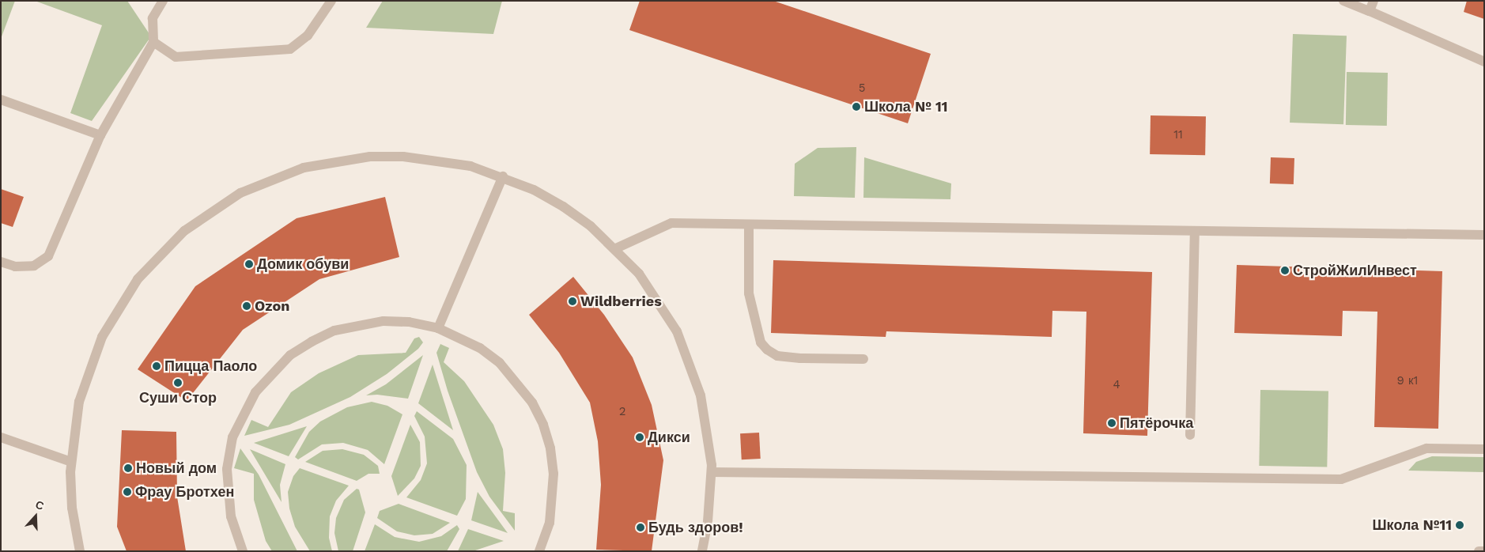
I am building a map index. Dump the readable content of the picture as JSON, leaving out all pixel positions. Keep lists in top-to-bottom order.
{
  "places": [
    "Школа № 11",
    "Домик обуви",
    "СтройЖилИнвест",
    "Wildberries",
    "Ozon",
    "Пицца Паоло",
    "Суши Стор",
    "Пятёрочка",
    "Дикси",
    "Новый дом",
    "Фрау Бротхен",
    "Школа №11",
    "Будь здоров!"
  ],
  "house_numbers": [
    "5",
    "11",
    "9 к1",
    "4",
    "2"
  ],
  "north": "top"
}
